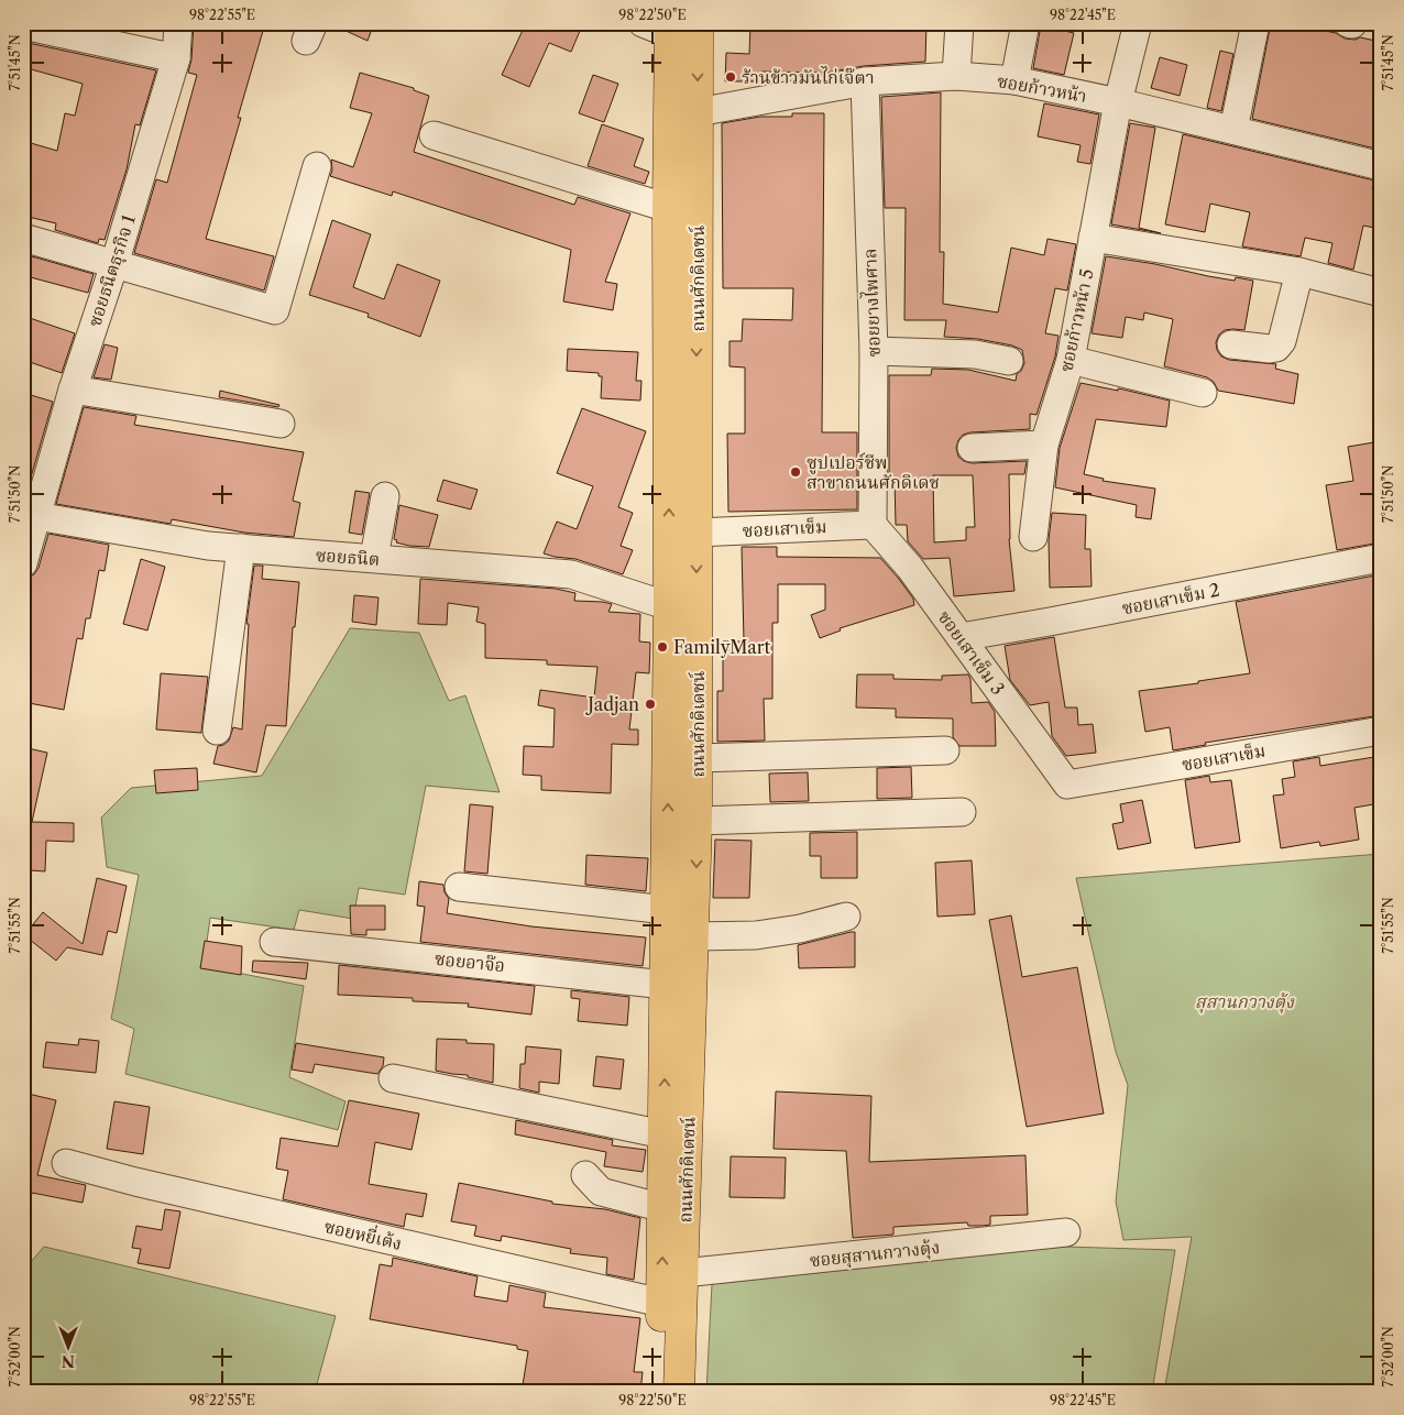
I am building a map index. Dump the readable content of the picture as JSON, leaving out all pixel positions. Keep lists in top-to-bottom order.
{
  "streets": {
    "main road": ["ถนนศักดิเดชน์"],
    "street": [
      "ซอยก้าวหน้า",
      "ซอยธนิตธุรกิจ 1",
      "ซอยยางไพศาล",
      "ซอยก้าวหน้า 5",
      "ซอยเสาเข็ม",
      "ซอยธนิต",
      "ซอยเสาเข็ม 2",
      "ซอยเสาเข็ม 3",
      "ซอยอาจ๊อ",
      "ซอยหยี่เต้ง",
      "ซอยสุสานกวางตุ้ง"
    ]
  },
  "crossings": [
    ["ซอยก้าวหน้า", "ถนนศักดิเดชน์"],
    ["ซอยก้าวหน้า", "ซอยยางไพศาล"],
    ["ซอยก้าวหน้า", "ซอยก้าวหน้า 5"],
    ["ซอยธนิตธุรกิจ 1", "ซอยธนิต"],
    ["ถนนศักดิเดชน์", "ซอยเสาเข็ม"],
    ["ถนนศักดิเดชน์", "ซอยธนิต"],
    ["ถนนศักดิเดชน์", "ซอยอาจ๊อ"],
    ["ถนนศักดิเดชน์", "ซอยหยี่เต้ง"],
    ["ถนนศักดิเดชน์", "ซอยสุสานกวางตุ้ง"],
    ["ซอยยางไพศาล", "ซอยเสาเข็ม"],
    ["ซอยยางไพศาล", "ซอยเสาเข็ม 3"],
    ["ซอยเสาเข็ม", "ซอยเสาเข็ม 3"],
    ["ซอยเสาเข็ม 2", "ซอยเสาเข็ม 3"]
  ],
  "parks": ["สุสานกวางตุ้ง"],
  "places": [
    "ร้านข้าวมันไก่เจ๊ตา",
    "ซูปเปอร์ชีพ สาขาถนนศักดิเดช",
    "FamilyMart",
    "Jadjan"
  ],
  "north": "bottom",
  "coordinates": [
    "98°22'55\"E",
    "98°22'50\"E",
    "98°22'45\"E",
    "7°51'45\"N",
    "7°51'50\"N",
    "7°51'55\"N",
    "7°52'00\"N"
  ]
}
